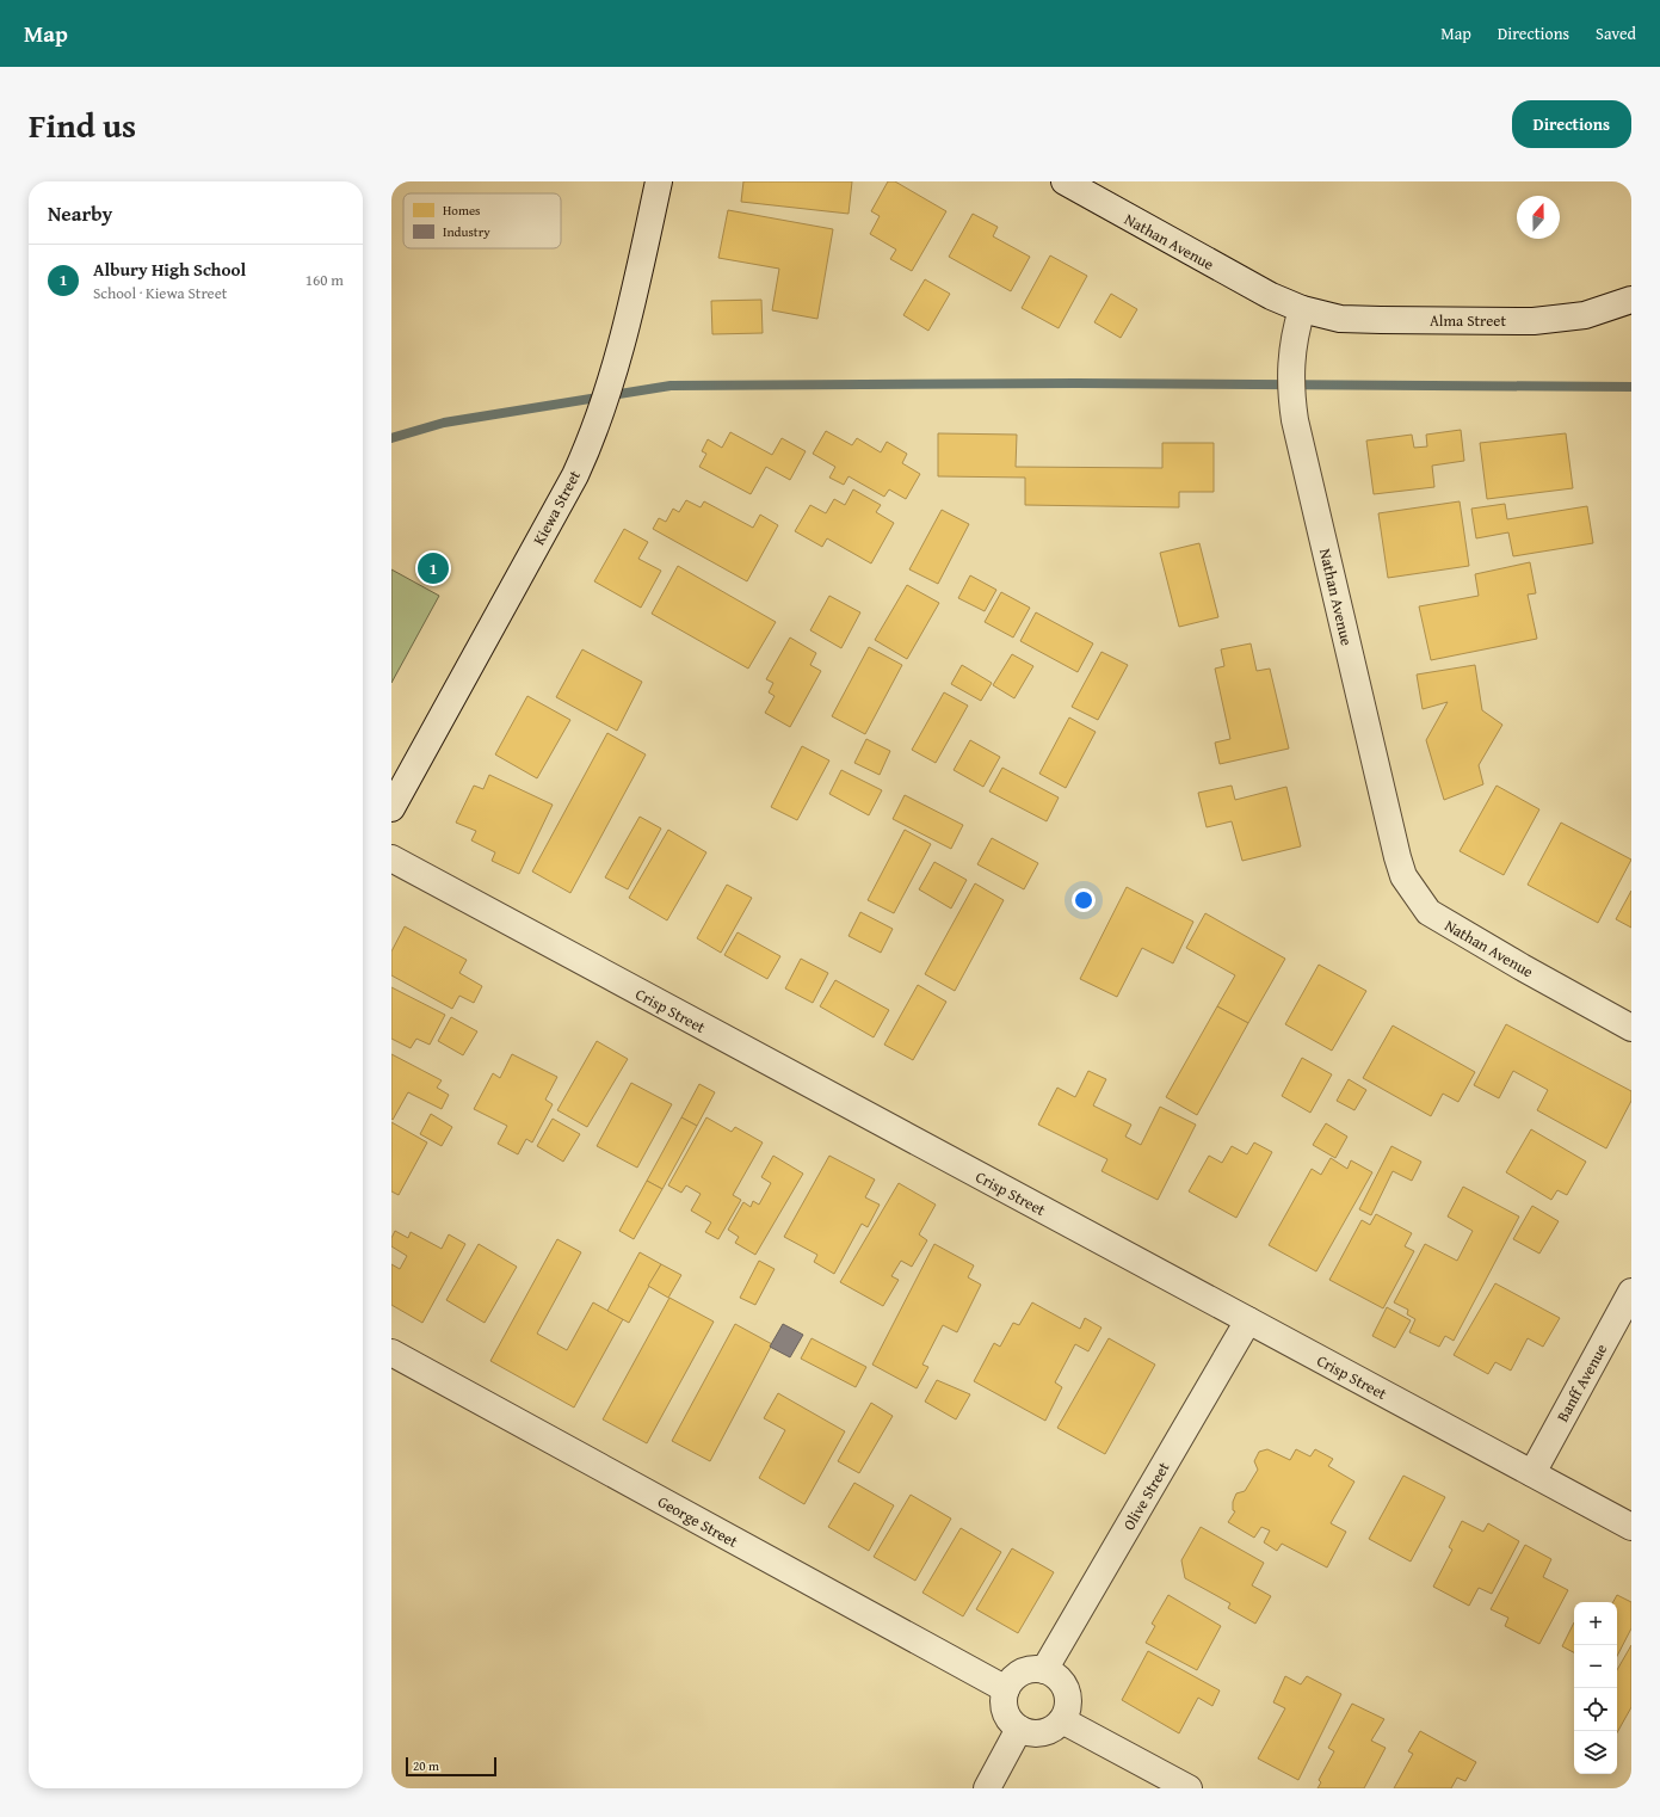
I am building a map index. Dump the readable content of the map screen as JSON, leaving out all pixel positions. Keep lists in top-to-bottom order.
{
  "streets": {
    "street": [
      "Nathan Avenue",
      "Alma Street",
      "Kiewa Street",
      "Crisp Street",
      "Banff Avenue",
      "Olive Street",
      "George Street"
    ]
  },
  "crossings": [
    ["Nathan Avenue", "Alma Street"],
    ["Crisp Street", "Banff Avenue"],
    ["Crisp Street", "Olive Street"],
    ["Olive Street", "George Street"]
  ],
  "legend": ["Homes", "Industry"],
  "scale_bar": "20 m",
  "north": "top",
  "page": {
    "header": "Map",
    "nav": ["Map", "Directions", "Saved"],
    "title": "Find us",
    "buttons": "Directions",
    "heading": "Nearby",
    "list": [
      {
        "mark": "1",
        "name": "Albury High School",
        "note": "School · Kiewa Street",
        "value": "160 m"
      }
    ],
    "pins": "1",
    "map_buttons": ["+", "−"],
    "scale": "20 m"
  }
}
